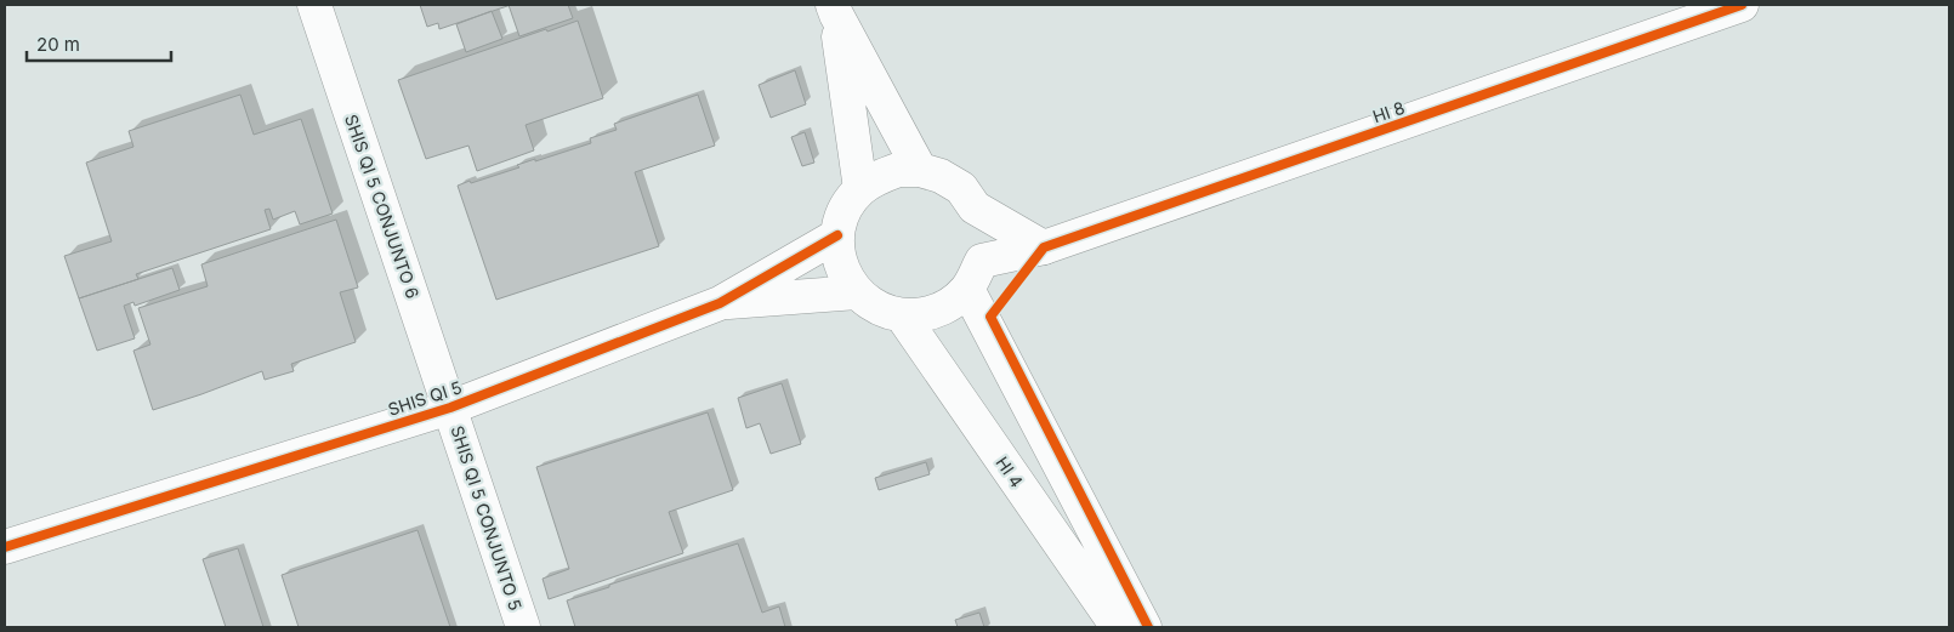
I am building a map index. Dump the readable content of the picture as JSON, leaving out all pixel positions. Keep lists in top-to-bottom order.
{
  "streets": {
    "street": [
      "HI 8",
      "SHIS QI 5 CONJUNTO 6",
      "SHIS QI 5",
      "HI 4",
      "SHIS QI 5 CONJUNTO 5"
    ]
  },
  "crossings": [
    ["SHIS QI 5 CONJUNTO 6", "SHIS QI 5"],
    ["SHIS QI 5 CONJUNTO 6", "SHIS QI 5 CONJUNTO 5"],
    ["SHIS QI 5", "SHIS QI 5 CONJUNTO 5"]
  ],
  "scale_bar": "20 m"
}
